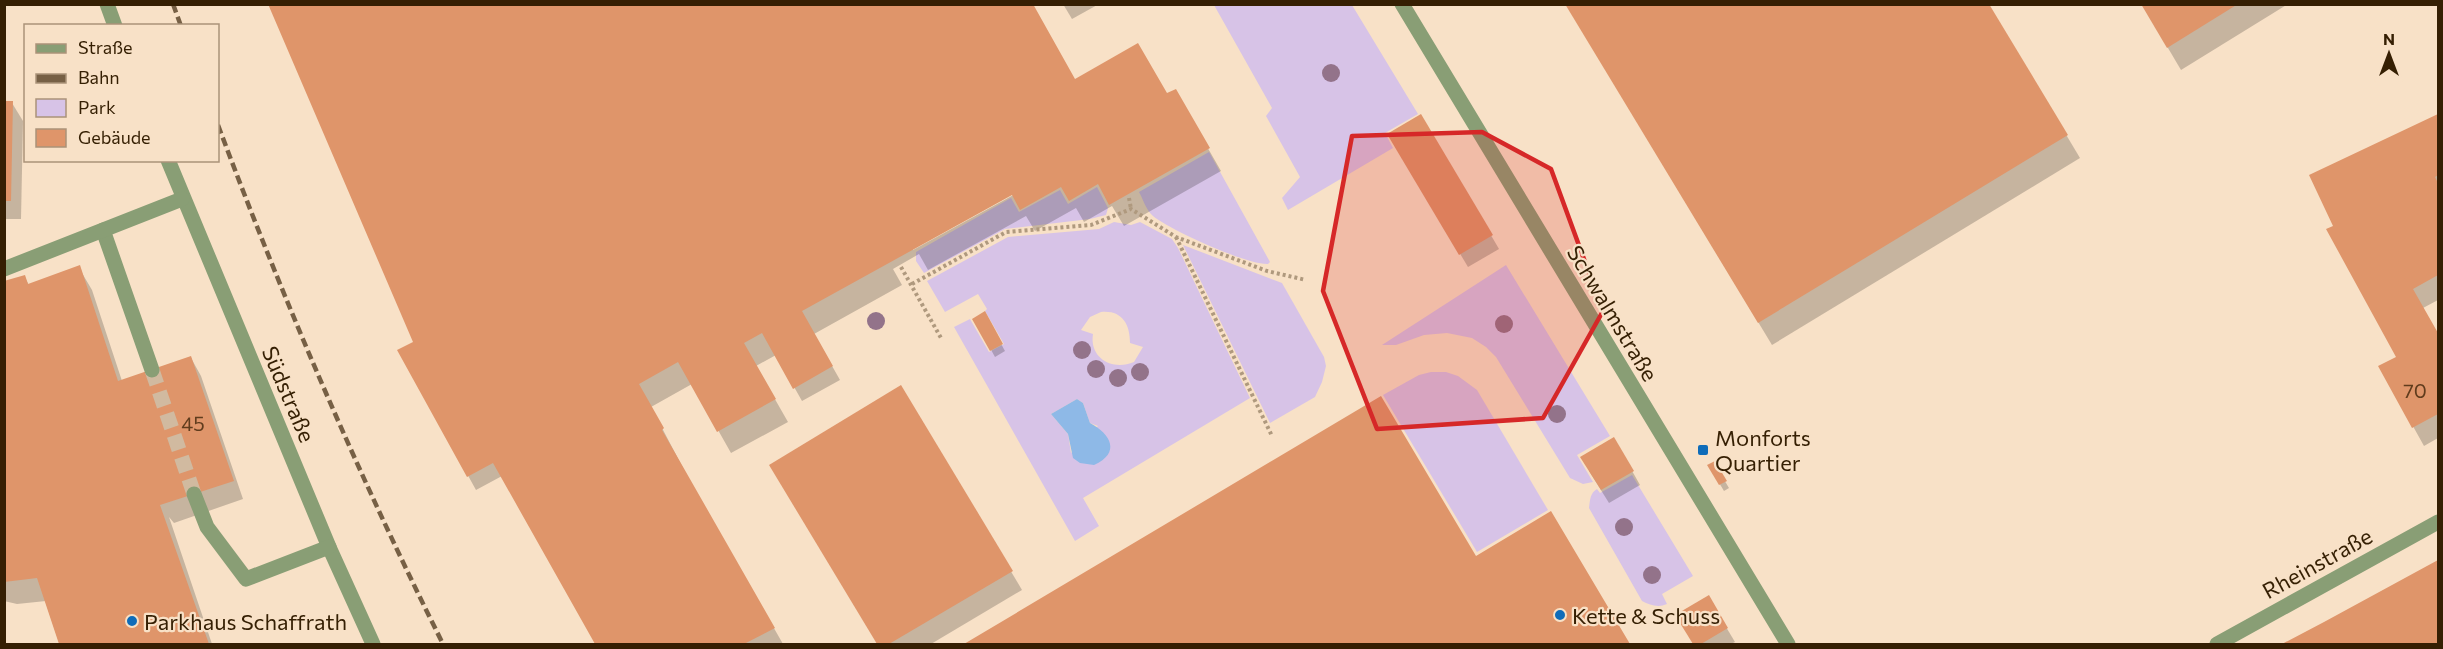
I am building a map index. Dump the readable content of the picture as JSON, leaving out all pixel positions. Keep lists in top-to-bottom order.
{
  "streets": {
    "street": ["Schwalmstraße", "Südstraße", "Rheinstraße"]
  },
  "places": {
    "transit": ["Monforts Quartier"],
    "other": ["Kette & Schuss", "Parkhaus Schaffrath"]
  },
  "house_numbers": ["70", "45"],
  "legend": [
    "Straße",
    "Bahn",
    "Park",
    "Gebäude"
  ],
  "north": "top"
}
